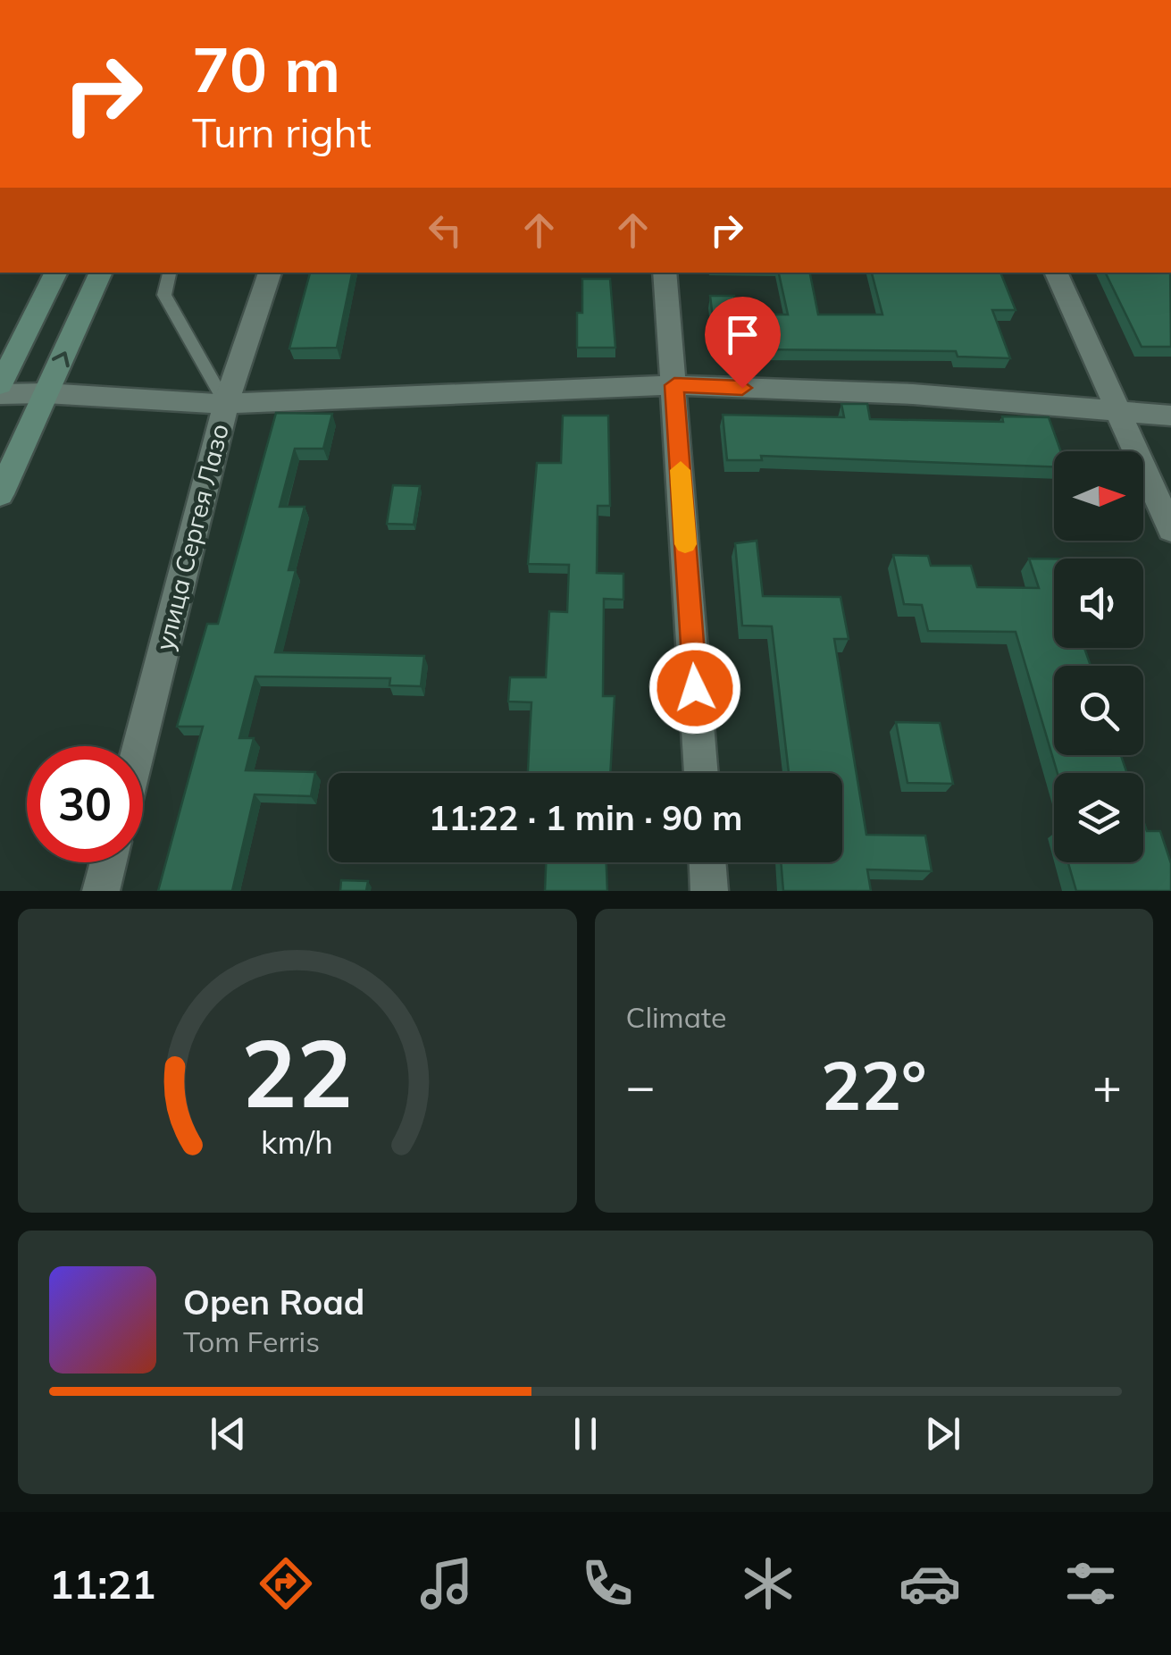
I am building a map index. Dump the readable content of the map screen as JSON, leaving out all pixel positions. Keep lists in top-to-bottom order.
{
  "streets": {
    "street": ["улица Сергея Лазо"]
  },
  "north": "right",
  "page": {
    "turn": ["70 m", "Turn right"],
    "limit": "30",
    "trip": "11:22 · 1 min · 90 m",
    "tile": "Climate",
    "heat": ["−", "22°", "+"],
    "song": ["Open Road", "Tom Ferris"],
    "tabs": "11:21",
    "gauge": ["22", "km/h"]
  }
}
